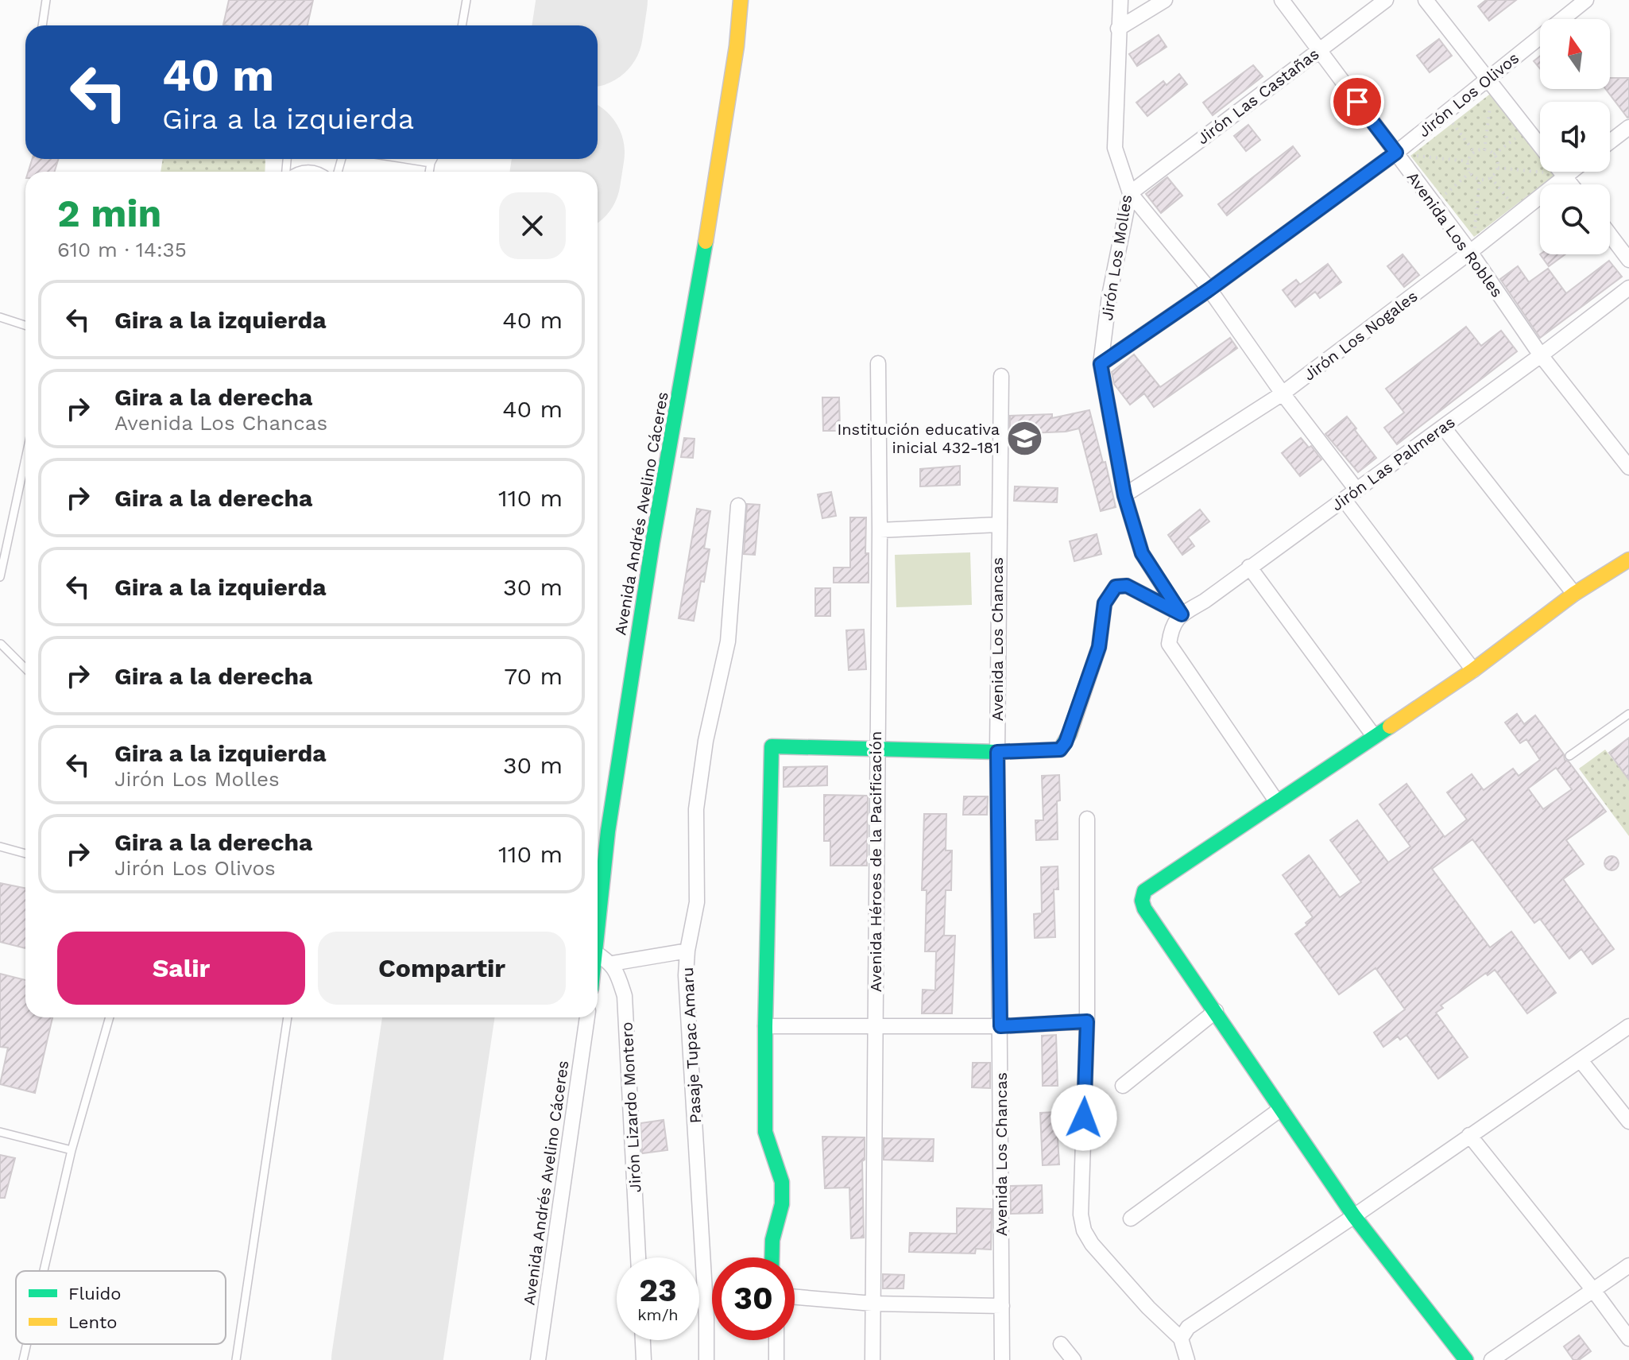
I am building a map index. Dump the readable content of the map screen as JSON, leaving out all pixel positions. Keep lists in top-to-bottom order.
{
  "streets": {
    "street": [
      "Jirón Los Olivos",
      "Jirón Las Castañas",
      "Avenida Los Robles",
      "Jirón Los Molles",
      "Jirón Los Nogales",
      "Jirón Las Palmeras",
      "Avenida Andrés Avelino Cáceres",
      "Avenida Los Chancas",
      "Avenida Héroes de la Pacificación",
      "Pasaje Tupac Amaru",
      "Jirón Lizardo Montero"
    ]
  },
  "crossings": [
    ["Jirón Los Olivos", "Avenida Los Robles"],
    ["Jirón Los Olivos", "Jirón Los Molles"],
    ["Jirón Las Castañas", "Avenida Los Robles"],
    ["Jirón Las Castañas", "Jirón Los Molles"],
    ["Avenida Los Robles", "Jirón Los Nogales"],
    ["Avenida Los Robles", "Jirón Las Palmeras"],
    ["Jirón Los Molles", "Jirón Los Nogales"],
    ["Jirón Los Molles", "Jirón Las Palmeras"]
  ],
  "places": {
    "school or university": ["Institución educativa inicial 432-181"]
  },
  "legend": ["Fluido", "Lento"],
  "north": "top",
  "page": {
    "turn": ["40 m", "Gira a la izquierda"],
    "heading": ["2 min", "610 m · 14:35"],
    "list": [
      {
        "name": "Gira a la izquierda",
        "value": "40 m"
      },
      {
        "name": "Gira a la derecha",
        "note": "Avenida Los Chancas",
        "value": "40 m"
      },
      {
        "name": "Gira a la derecha",
        "value": "110 m"
      },
      {
        "name": "Gira a la izquierda",
        "value": "30 m"
      },
      {
        "name": "Gira a la derecha",
        "value": "70 m"
      },
      {
        "name": "Gira a la izquierda",
        "note": "Jirón Los Molles",
        "value": "30 m"
      },
      {
        "name": "Gira a la derecha",
        "note": "Jirón Los Olivos",
        "value": "110 m"
      }
    ],
    "buttons": ["Salir", "Compartir"],
    "speed": "23 km/h",
    "limit": "30"
  }
}
